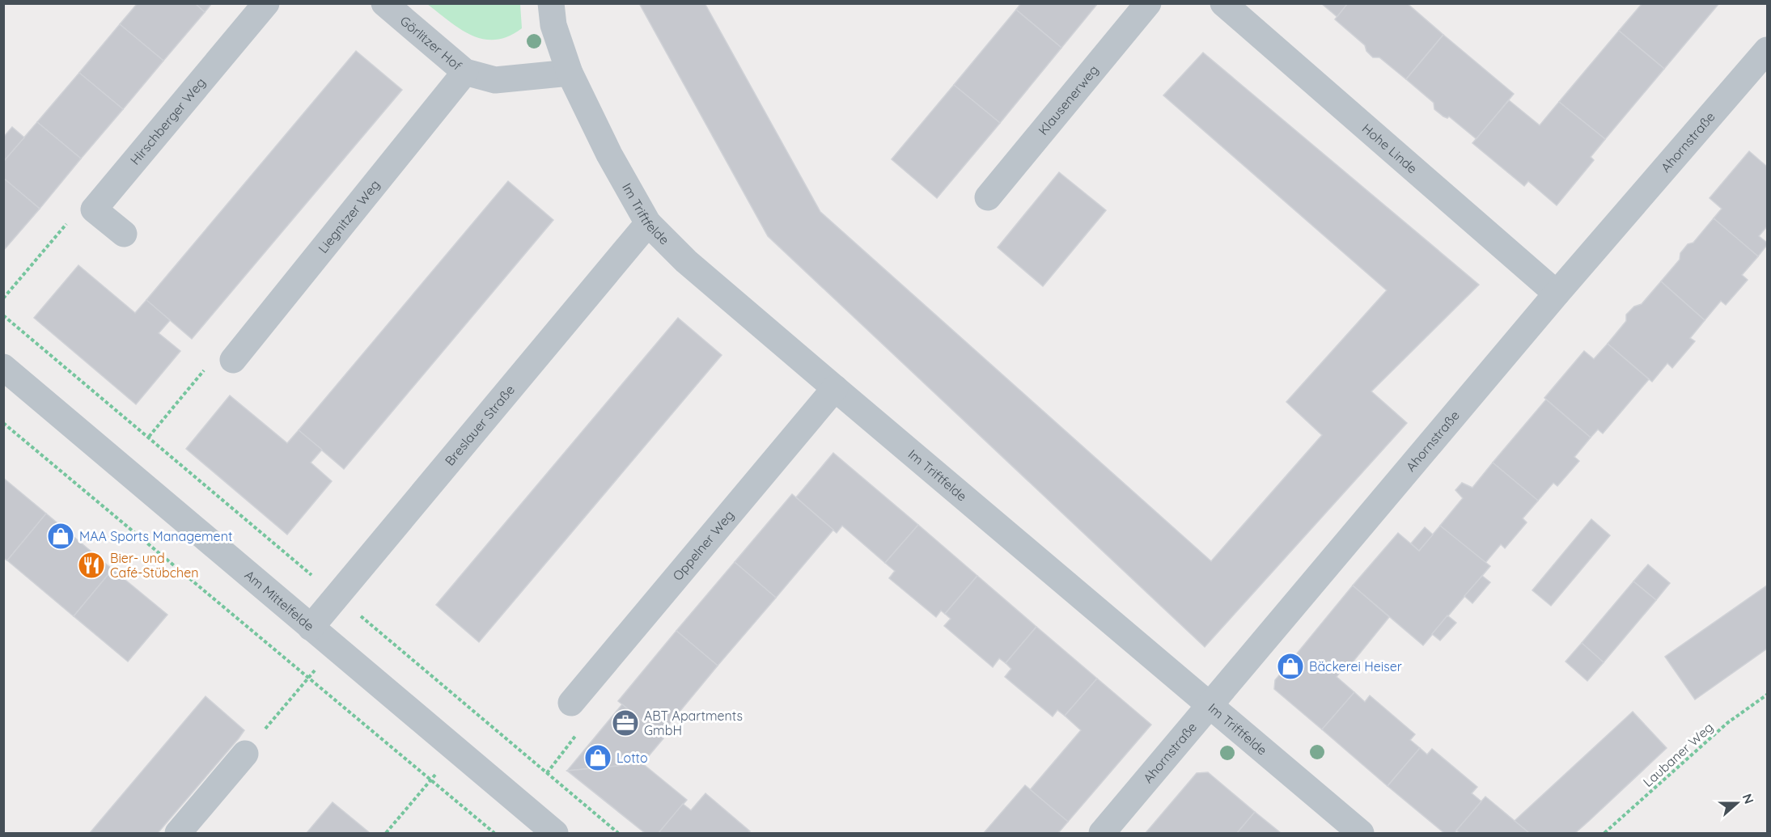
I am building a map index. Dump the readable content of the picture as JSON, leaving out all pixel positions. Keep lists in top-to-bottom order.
{
  "streets": {
    "street": [
      "Görlitzer Hof",
      "Klausenerweg",
      "Hirschberger Weg",
      "Ahornstraße",
      "Hohe Linde",
      "Im Triftfelde",
      "Liegnitzer Weg",
      "Breslauer Straße",
      "Oppelner Weg",
      "Am Mittelfelde"
    ],
    "path": ["Laubaner Weg"]
  },
  "crossings": [
    ["Görlitzer Hof", "Im Triftfelde"],
    ["Görlitzer Hof", "Liegnitzer Weg"],
    ["Ahornstraße", "Hohe Linde"],
    ["Ahornstraße", "Im Triftfelde"],
    ["Im Triftfelde", "Breslauer Straße"],
    ["Im Triftfelde", "Oppelner Weg"],
    ["Breslauer Straße", "Am Mittelfelde"]
  ],
  "places": {
    "shop": ["MAA Sports Management", "Bäckerei Heiser", "Lotto"],
    "restaurant": ["Bier- und Café-Stübchen"],
    "office": ["ABT Apartments GmbH"]
  },
  "north": "right"
}
